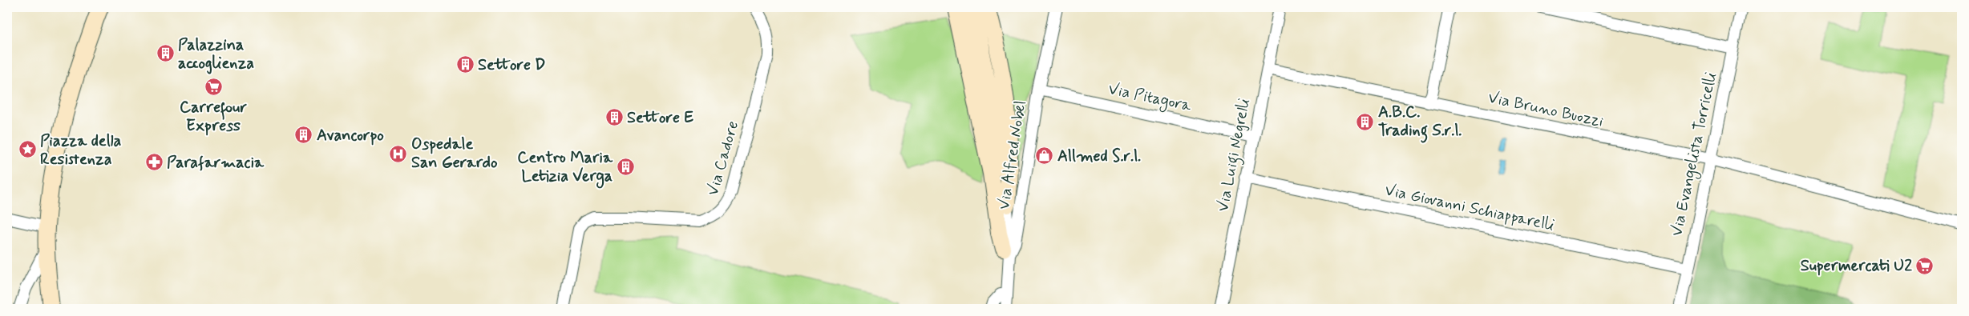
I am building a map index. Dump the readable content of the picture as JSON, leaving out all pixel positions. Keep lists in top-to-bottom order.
{
  "streets": {
    "street": [
      "Via Pitagora",
      "Via Bruno Buozzi",
      "Via Evangelista Torricelli",
      "Via Alfred Nobel",
      "Via Luigi Negrelli",
      "Via Cadore",
      "Via Giovanni Schiapparelli"
    ]
  },
  "crossings": [
    ["Via Pitagora", "Via Alfred Nobel"],
    ["Via Pitagora", "Via Luigi Negrelli"],
    ["Via Bruno Buozzi", "Via Evangelista Torricelli"],
    ["Via Bruno Buozzi", "Via Luigi Negrelli"],
    ["Via Evangelista Torricelli", "Via Giovanni Schiapparelli"],
    ["Via Luigi Negrelli", "Via Giovanni Schiapparelli"]
  ],
  "places": {
    "building": [
      "Palazzina accoglienza",
      "Settore D",
      "Settore E",
      "A.B.C. Trading S.r.l.",
      "Avancorpo",
      "Centro Maria Letizia Verga"
    ],
    "supermarket": ["Carrefour Express", "Supermercati U2"],
    "place": ["Piazza della Resistenza"],
    "hospital": ["Ospedale San Gerardo"],
    "shop": ["Allmed S.r.l."],
    "pharmacy": ["Parafarmacia"]
  }
}
